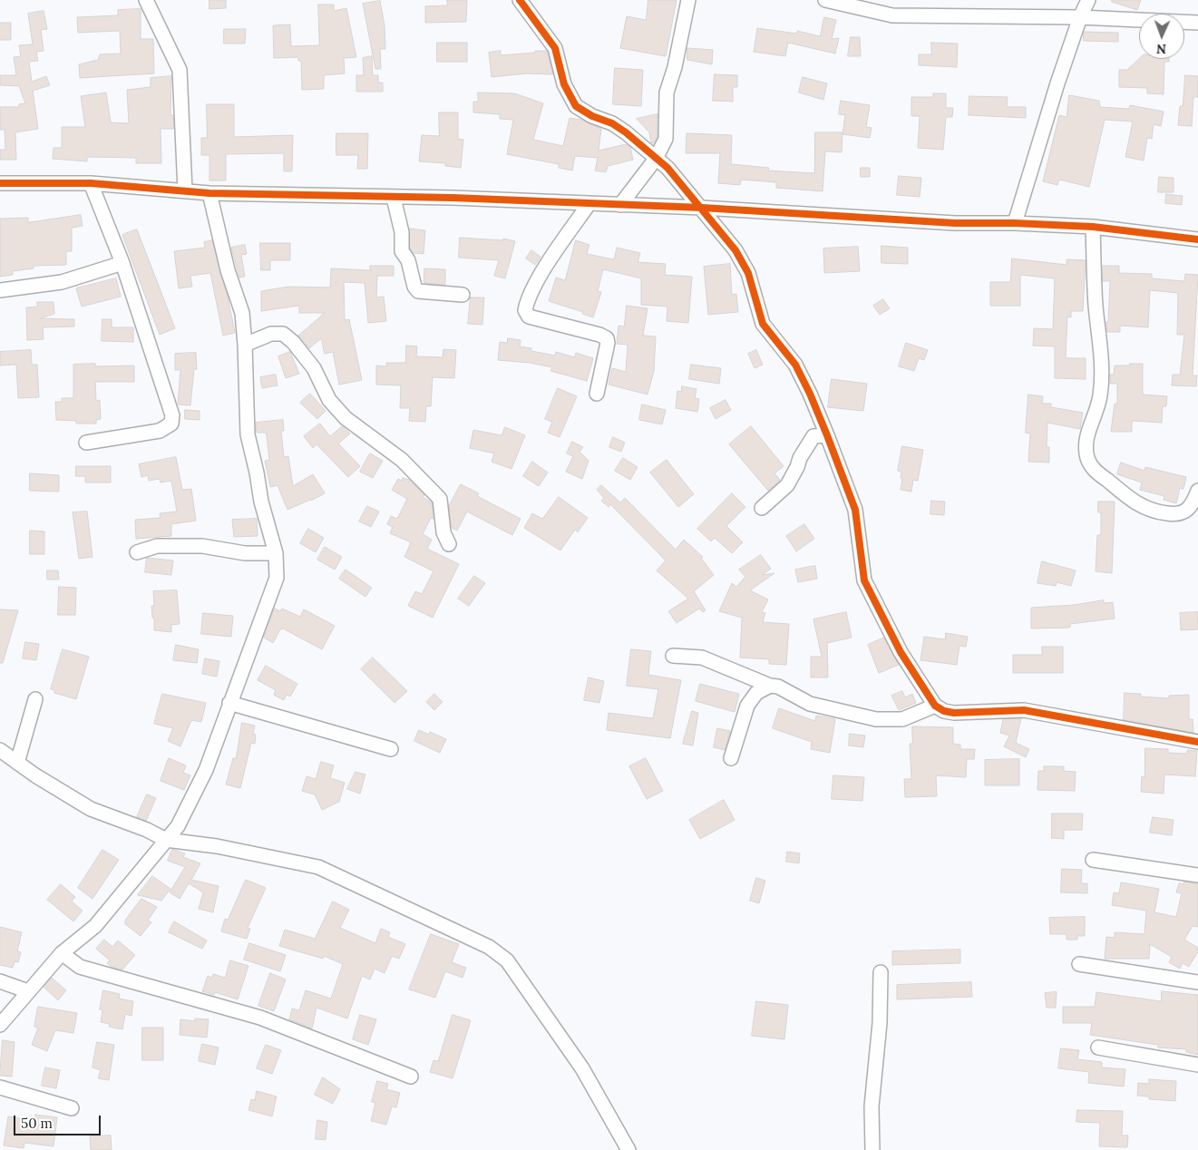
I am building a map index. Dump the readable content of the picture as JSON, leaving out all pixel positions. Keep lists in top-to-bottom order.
{
  "scale_bar": "50 m",
  "north": "bottom"
}
